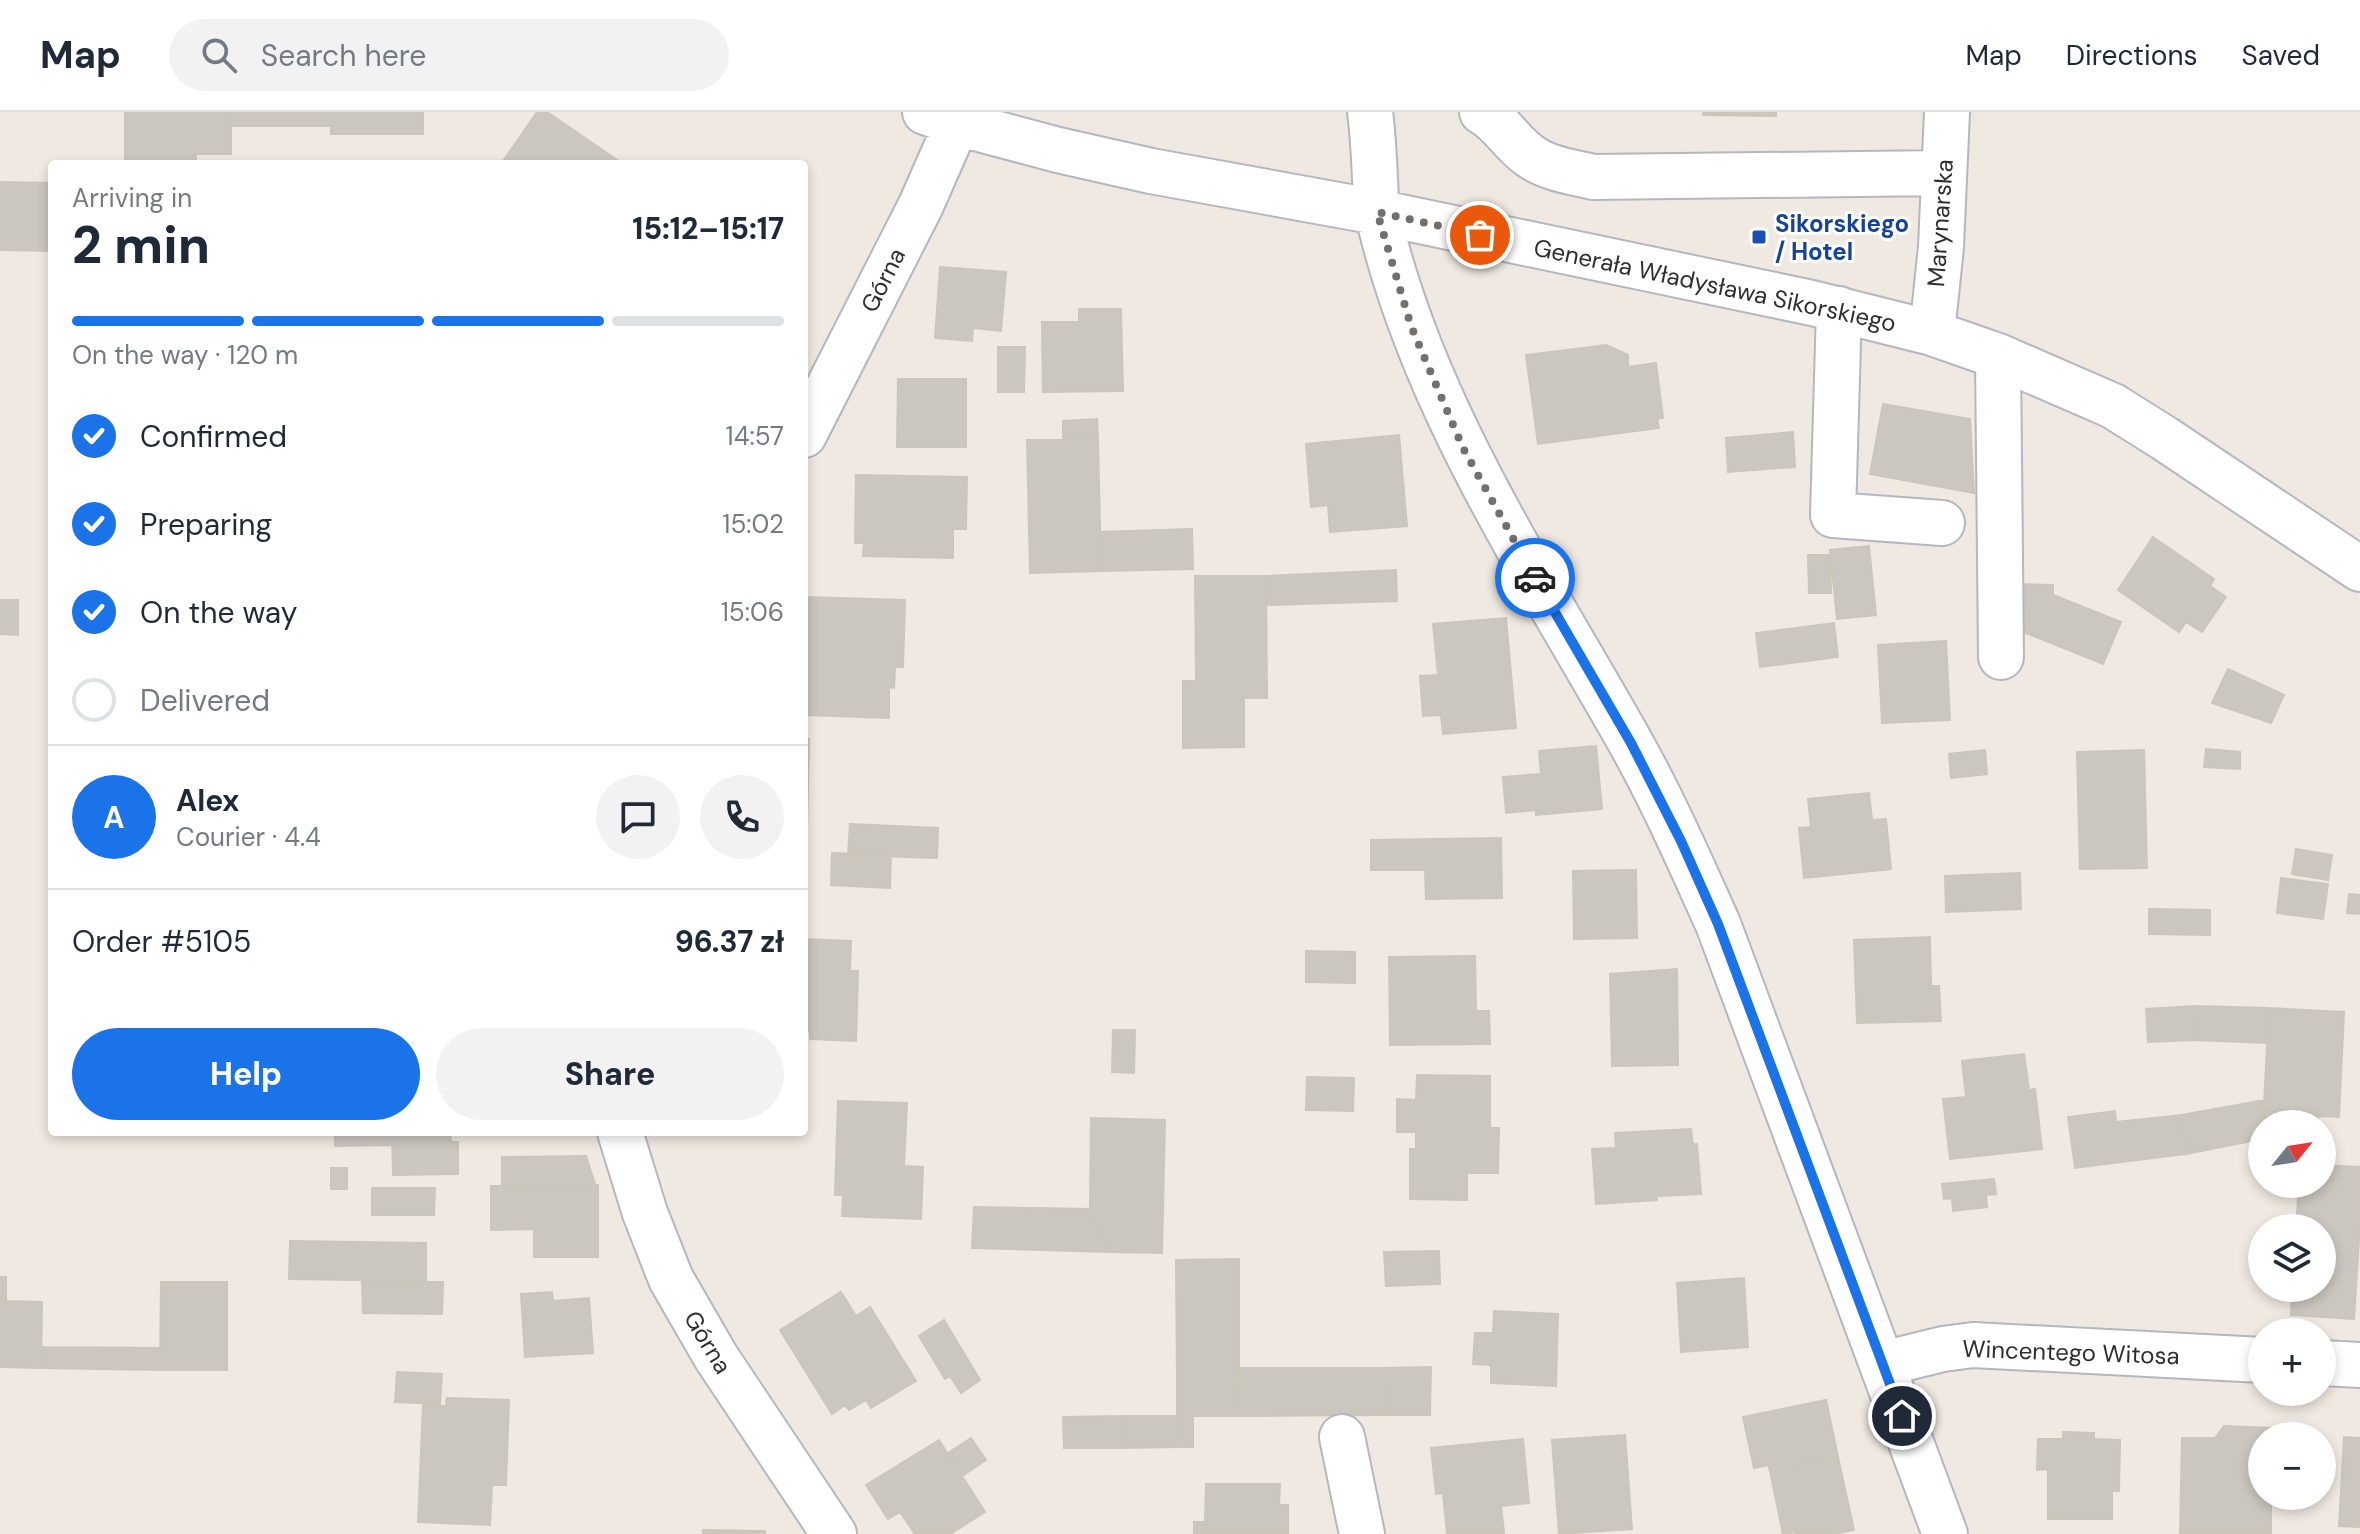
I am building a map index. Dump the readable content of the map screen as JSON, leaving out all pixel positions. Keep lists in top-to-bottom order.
{
  "streets": {
    "street": [
      "Marynarska",
      "Górna",
      "Generała Władysława Sikorskiego",
      "Wincentego Witosa"
    ]
  },
  "crossings": [
    ["Marynarska", "Generała Władysława Sikorskiego"],
    ["Górna", "Generała Władysława Sikorskiego"]
  ],
  "places": {
    "transit": ["Sikorskiego / Hotel"]
  },
  "north": "top right",
  "page": {
    "header": "Map",
    "search": "Search here",
    "nav": ["Map", "Directions", "Saved"],
    "heading": ["2 min", "Arriving in", "15:12–15:17"],
    "panel": [
      "Alex",
      "Courier · 4.4",
      "Order #5105",
      "96.37 zł"
    ],
    "bar": "On the way · 120 m",
    "list": [
      ["Confirmed", "14:57"],
      ["Preparing", "15:02"],
      ["On the way", "15:06"],
      "Delivered"
    ],
    "round": "A",
    "buttons": ["Help", "Share"],
    "map_buttons": ["+", "−"]
  }
}
